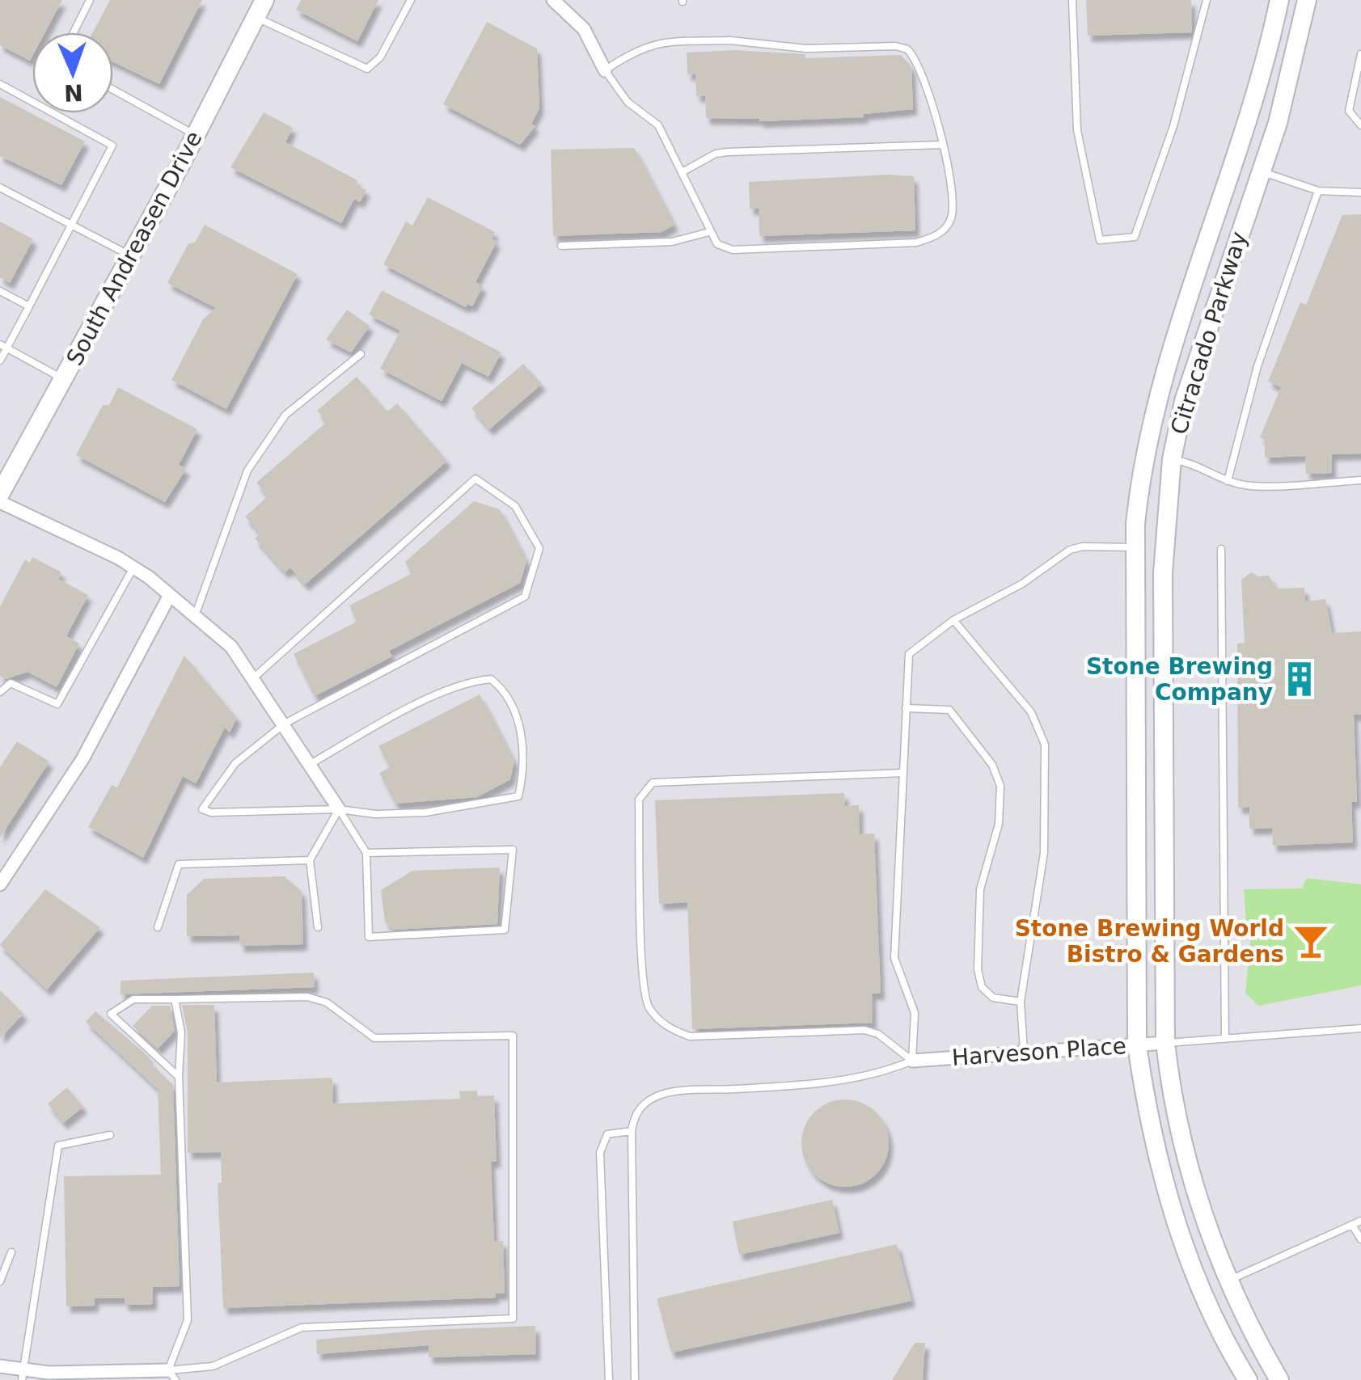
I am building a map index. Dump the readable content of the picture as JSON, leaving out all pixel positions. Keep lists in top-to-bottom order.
{
  "streets": {
    "main road": ["South Andreasen Drive", "Citracado Parkway"],
    "street": ["Harveson Place"]
  },
  "crossings": [
    ["Citracado Parkway", "Harveson Place"]
  ],
  "places": {
    "building": ["Stone Brewing Company"],
    "bar": ["Stone Brewing World Bistro & Gardens"]
  },
  "north": "bottom"
}
